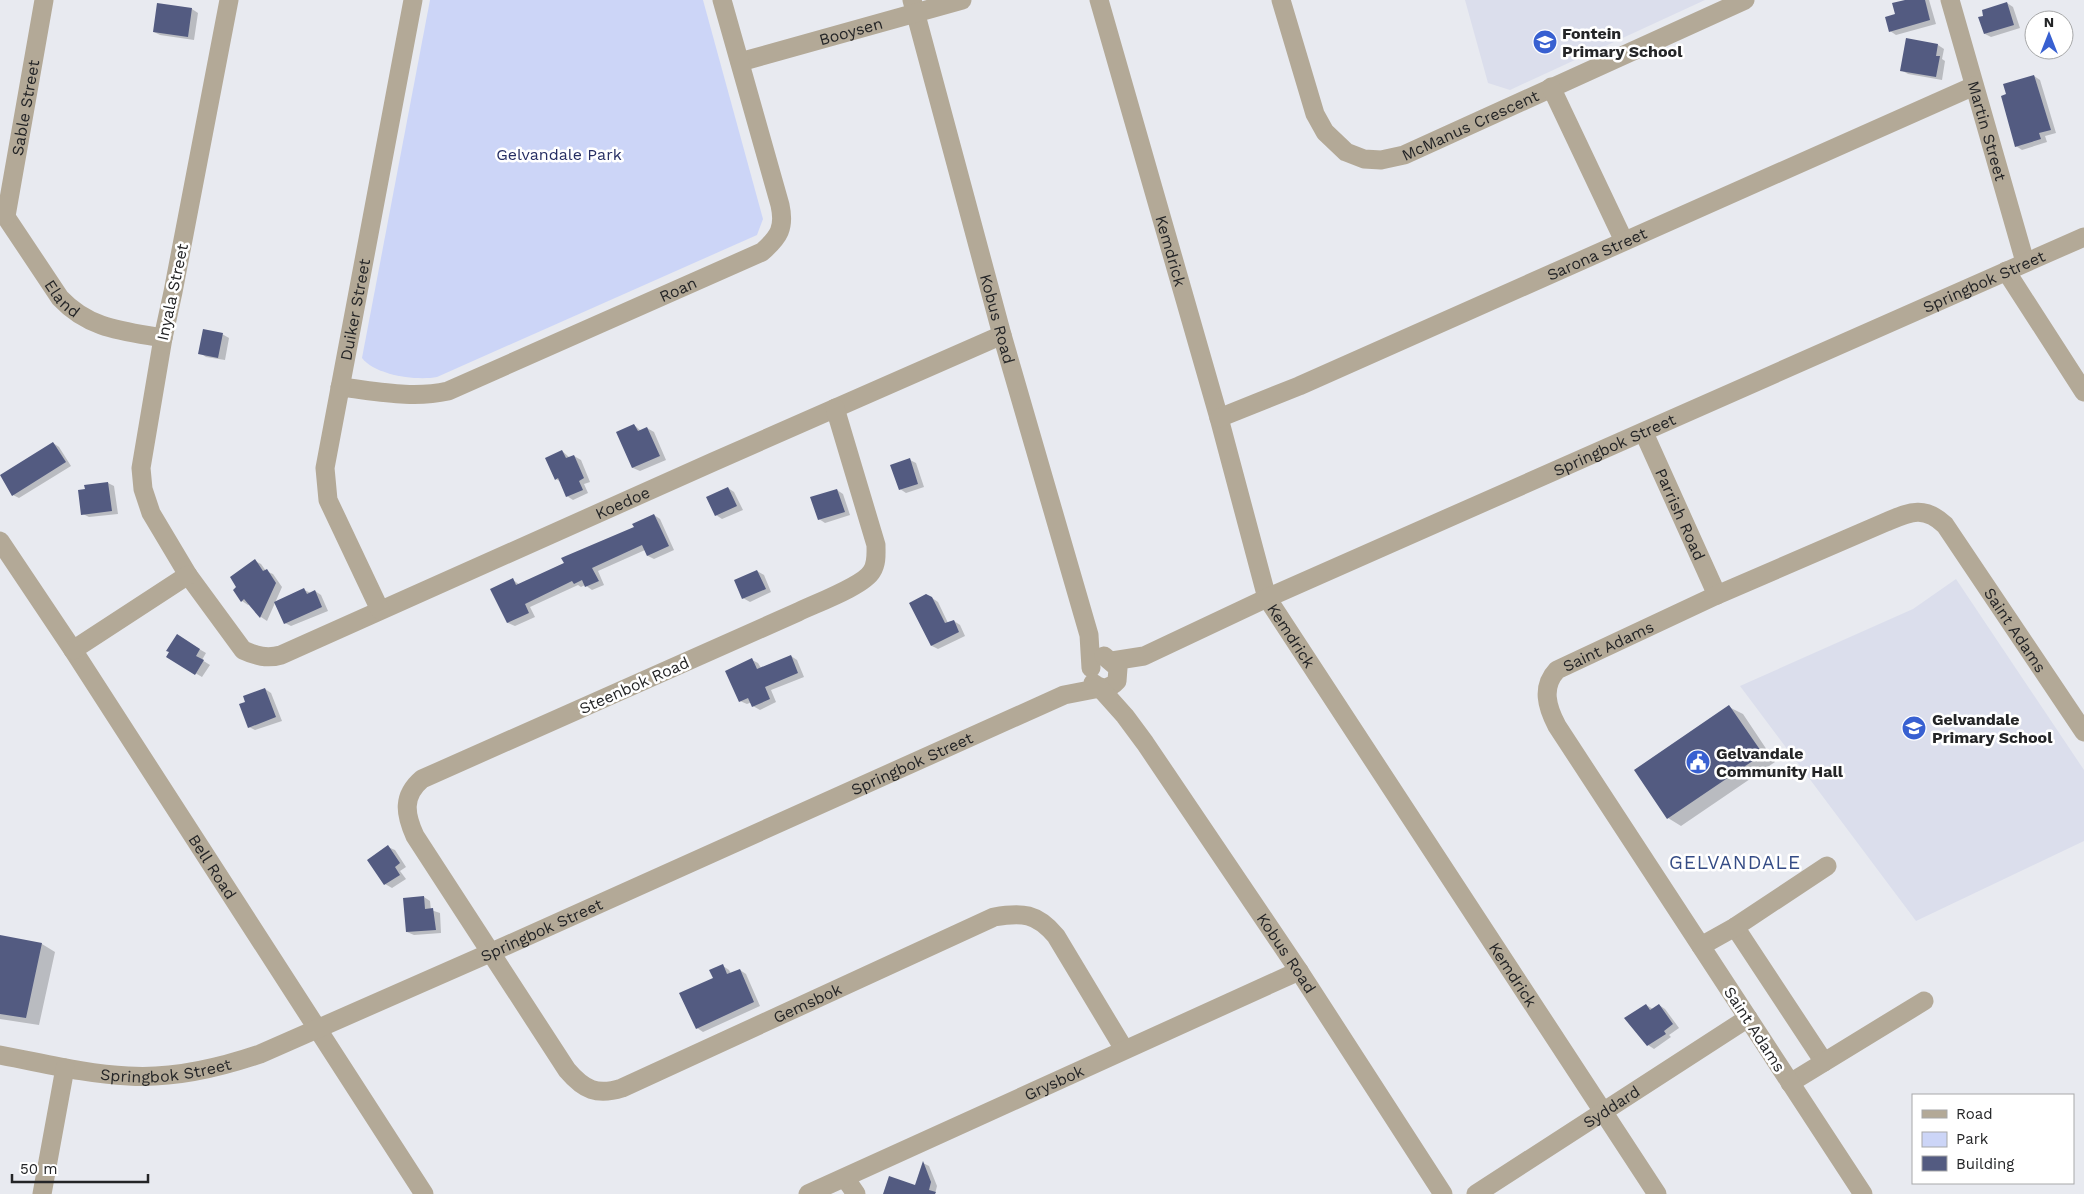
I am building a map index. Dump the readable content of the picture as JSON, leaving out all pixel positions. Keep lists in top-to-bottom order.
{
  "streets": {
    "street": [
      "Booysen",
      "Sable Street",
      "McManus Crescent",
      "Martin Street",
      "Kemdrick",
      "Sarona Street",
      "Springbok Street",
      "Roan",
      "Inyala Street",
      "Eland",
      "Duiker Street",
      "Kobus Road",
      "Koedoe",
      "Parrish Road",
      "Saint Adams",
      "Steenbok Road",
      "Bell Road",
      "Gemsbok",
      "Grysbok",
      "Syddard"
    ]
  },
  "crossings": [
    ["Booysen", "Roan"],
    ["Booysen", "Kobus Road"],
    ["Sable Street", "Eland"],
    ["Martin Street", "Sarona Street"],
    ["Martin Street", "Springbok Street"],
    ["Kemdrick", "Sarona Street"],
    ["Kemdrick", "Springbok Street"],
    ["Kemdrick", "Syddard"],
    ["Springbok Street", "Kobus Road"],
    ["Springbok Street", "Parrish Road"],
    ["Springbok Street", "Steenbok Road"],
    ["Springbok Street", "Bell Road"],
    ["Springbok Street", "Gemsbok"],
    ["Roan", "Duiker Street"],
    ["Inyala Street", "Eland"],
    ["Inyala Street", "Koedoe"],
    ["Duiker Street", "Koedoe"],
    ["Kobus Road", "Koedoe"],
    ["Kobus Road", "Grysbok"],
    ["Koedoe", "Steenbok Road"],
    ["Parrish Road", "Saint Adams"],
    ["Saint Adams", "Syddard"],
    ["Steenbok Road", "Gemsbok"],
    ["Gemsbok", "Grysbok"]
  ],
  "districts": ["GELVANDALE"],
  "parks": ["Gelvandale Park"],
  "places": {
    "school or university": ["Fontein Primary School", "Gelvandale Primary School"],
    "public building": ["Gelvandale Community Hall"]
  },
  "legend": ["Road", "Park", "Building"],
  "scale_bar": "50 m",
  "north": "top"
}
